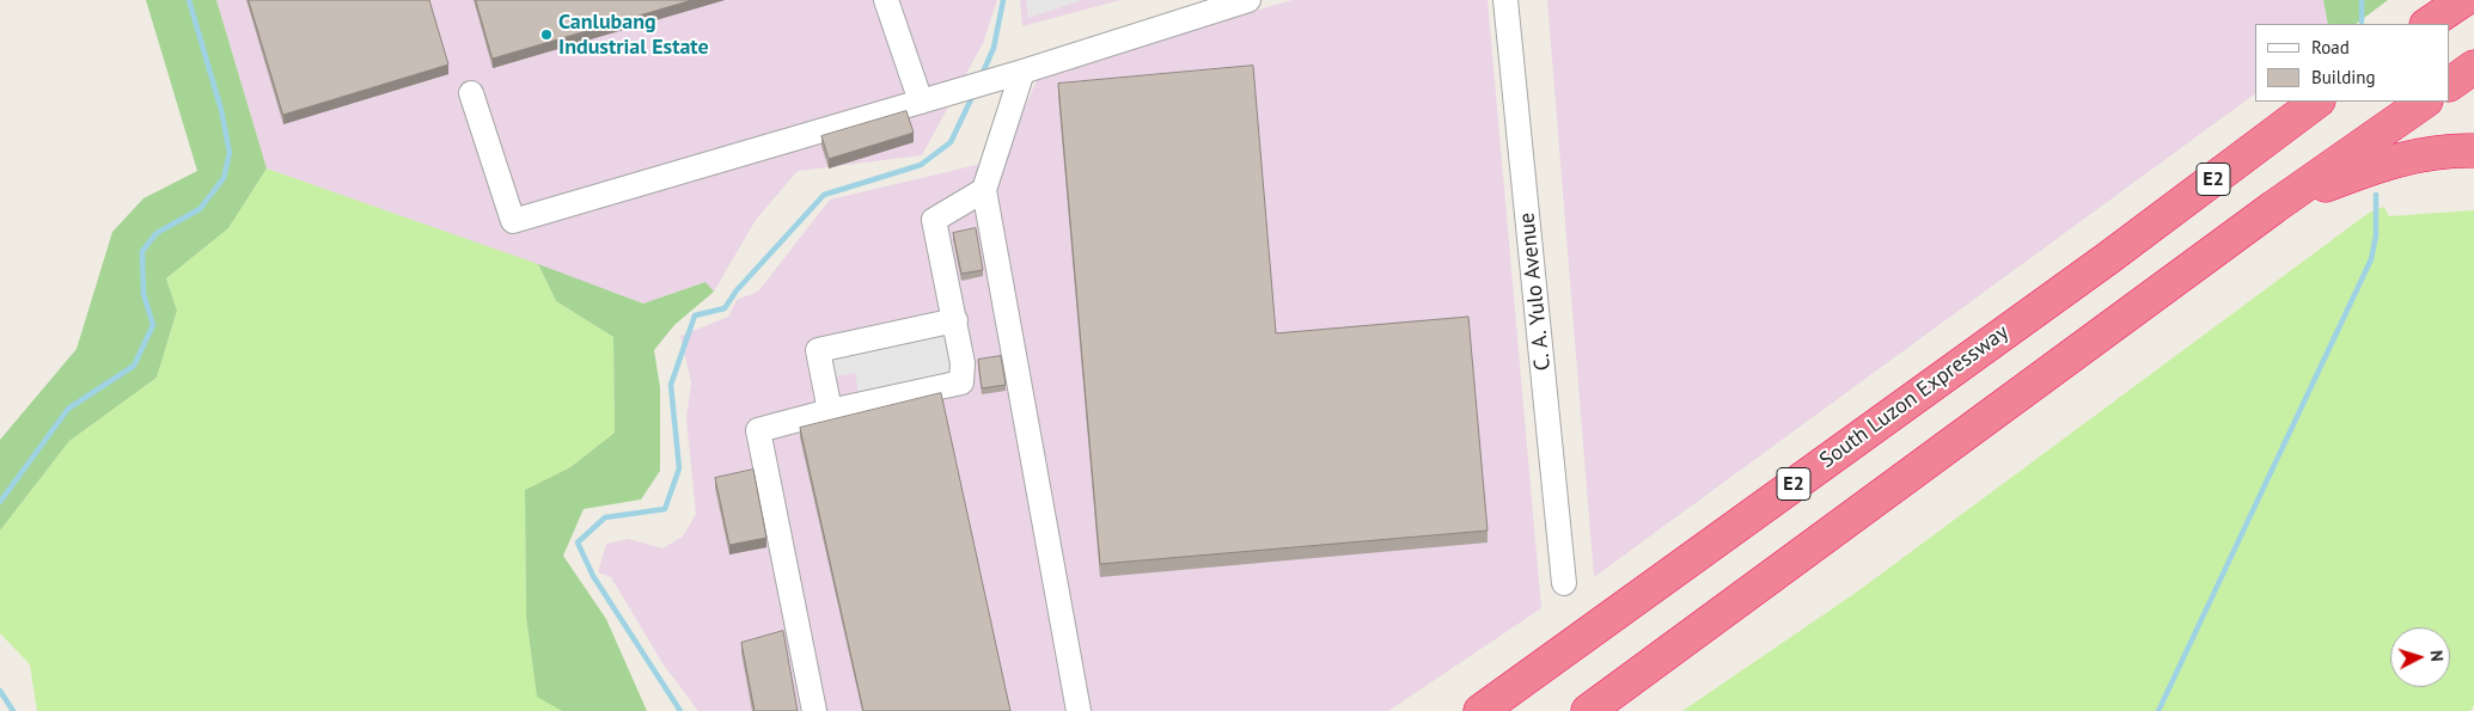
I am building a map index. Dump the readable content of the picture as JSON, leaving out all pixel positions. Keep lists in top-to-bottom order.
{
  "streets": {
    "highway": ["E2", "South Luzon Expressway"],
    "street": ["C. A. Yulo Avenue"]
  },
  "places": ["Canlubang Industrial Estate"],
  "legend": ["Road", "Building"],
  "north": "right"
}
